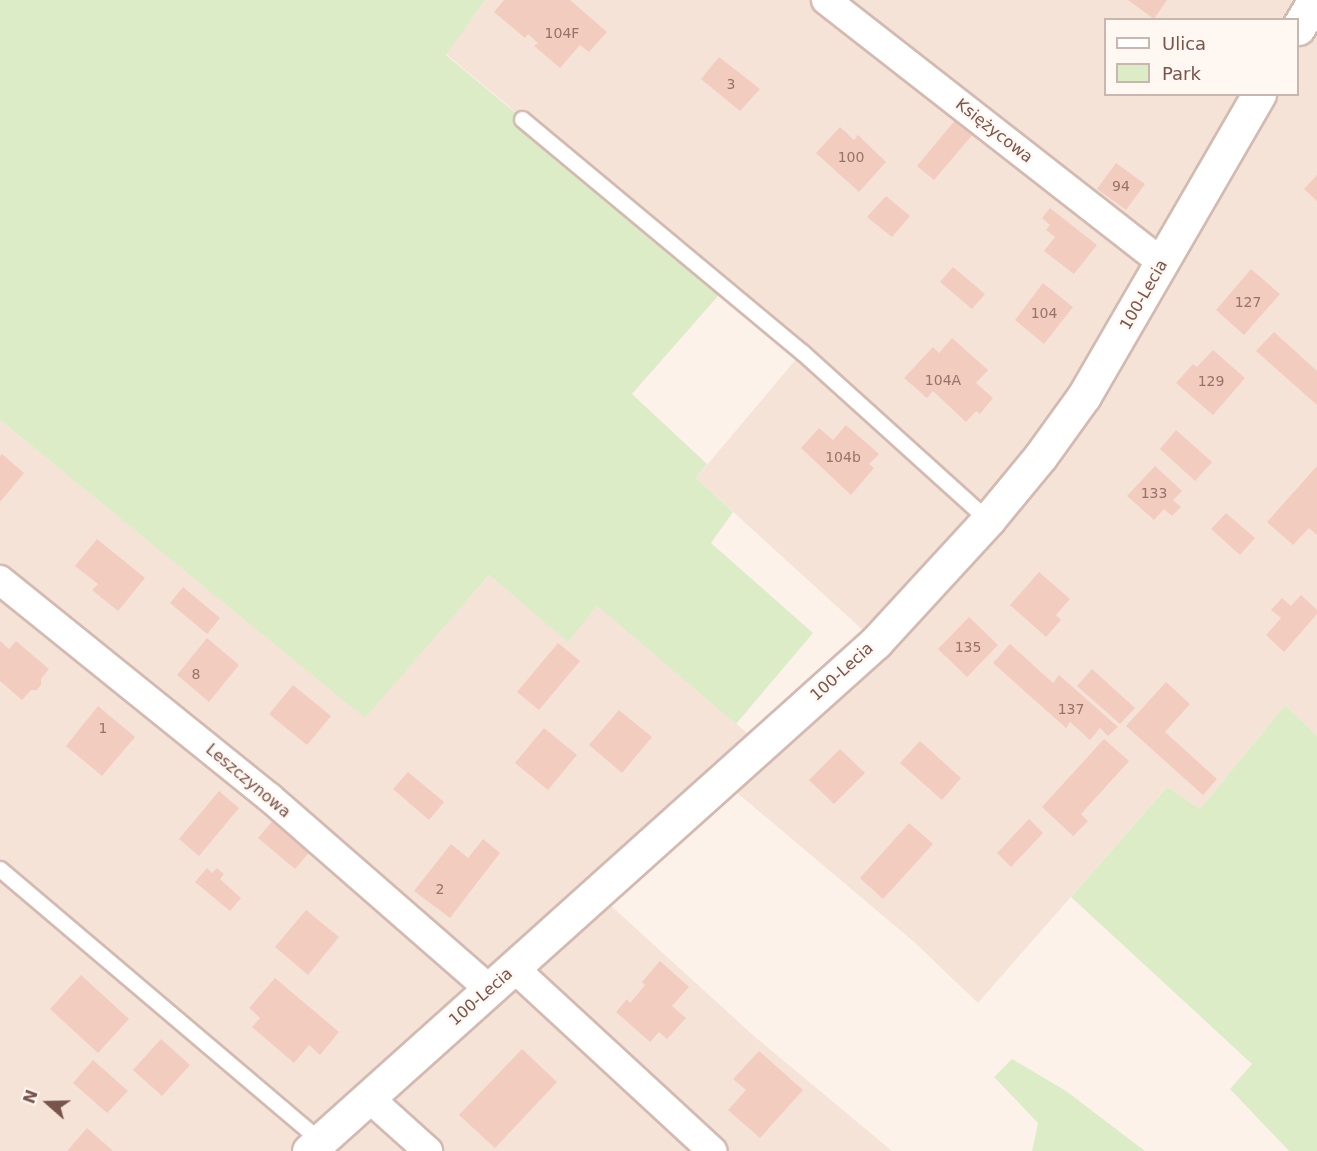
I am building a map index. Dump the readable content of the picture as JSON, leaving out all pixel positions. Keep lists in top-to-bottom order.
{
  "streets": {
    "street": ["Księżycowa", "100-Lecia", "Leszczynowa"]
  },
  "crossings": [
    ["Księżycowa", "100-Lecia"],
    ["100-Lecia", "Leszczynowa"]
  ],
  "house_numbers": [
    "104F",
    "3",
    "100",
    "94",
    "127",
    "104",
    "104A",
    "129",
    "104b",
    "133",
    "135",
    "8",
    "137",
    "1",
    "2"
  ],
  "legend": ["Ulica", "Park"],
  "north": "left"
}
